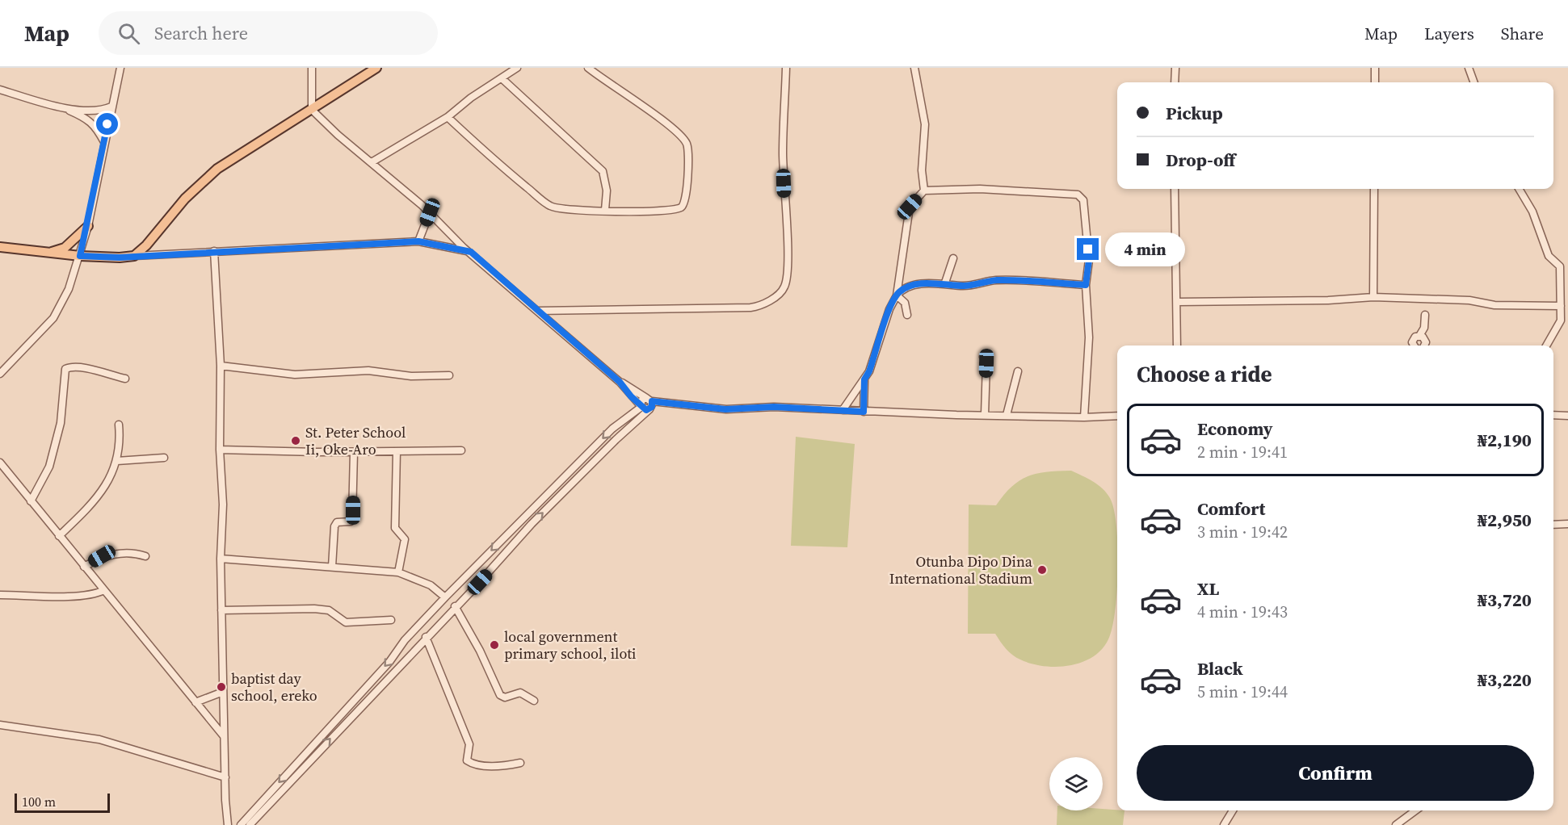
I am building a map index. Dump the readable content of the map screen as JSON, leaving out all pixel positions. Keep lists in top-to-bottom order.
{
  "places": [
    "St. Peter School Ii, Oke-Aro",
    "Otunba Dipo Dina International Stadium",
    "local government primary school, iloti",
    "baptist day school, ereko"
  ],
  "scale_bar": "100 m",
  "page": {
    "header": "Map",
    "search": "Search here",
    "nav": ["Map", "Layers", "Share"],
    "banner": ["Pickup", "Drop-off"],
    "bubble": "4 min",
    "heading": "Choose a ride",
    "list": [
      {
        "name": "Economy",
        "note": "2 min · 19:41",
        "value": "₦2,190"
      },
      {
        "name": "Comfort",
        "note": "3 min · 19:42",
        "value": "₦2,950"
      },
      {
        "name": "XL",
        "note": "4 min · 19:43",
        "value": "₦3,720"
      },
      {
        "name": "Black",
        "note": "5 min · 19:44",
        "value": "₦3,220"
      }
    ],
    "buttons": "Confirm",
    "scale": "100 m"
  }
}
